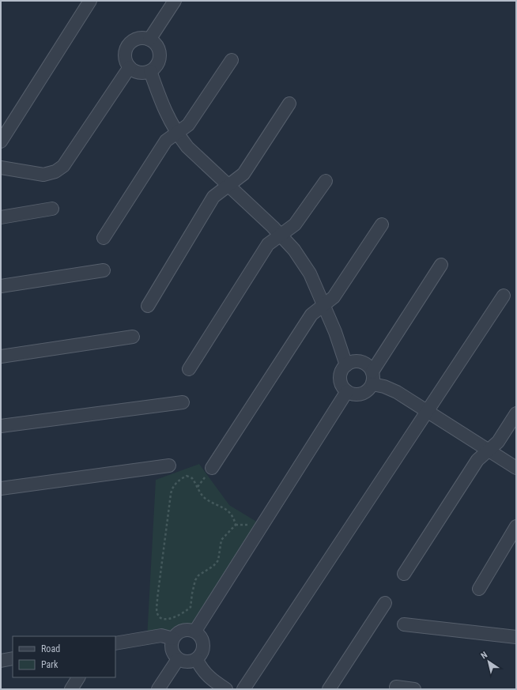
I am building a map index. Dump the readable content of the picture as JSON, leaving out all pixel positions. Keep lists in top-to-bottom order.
{
  "legend": ["Road", "Park"],
  "north": "top left"
}
